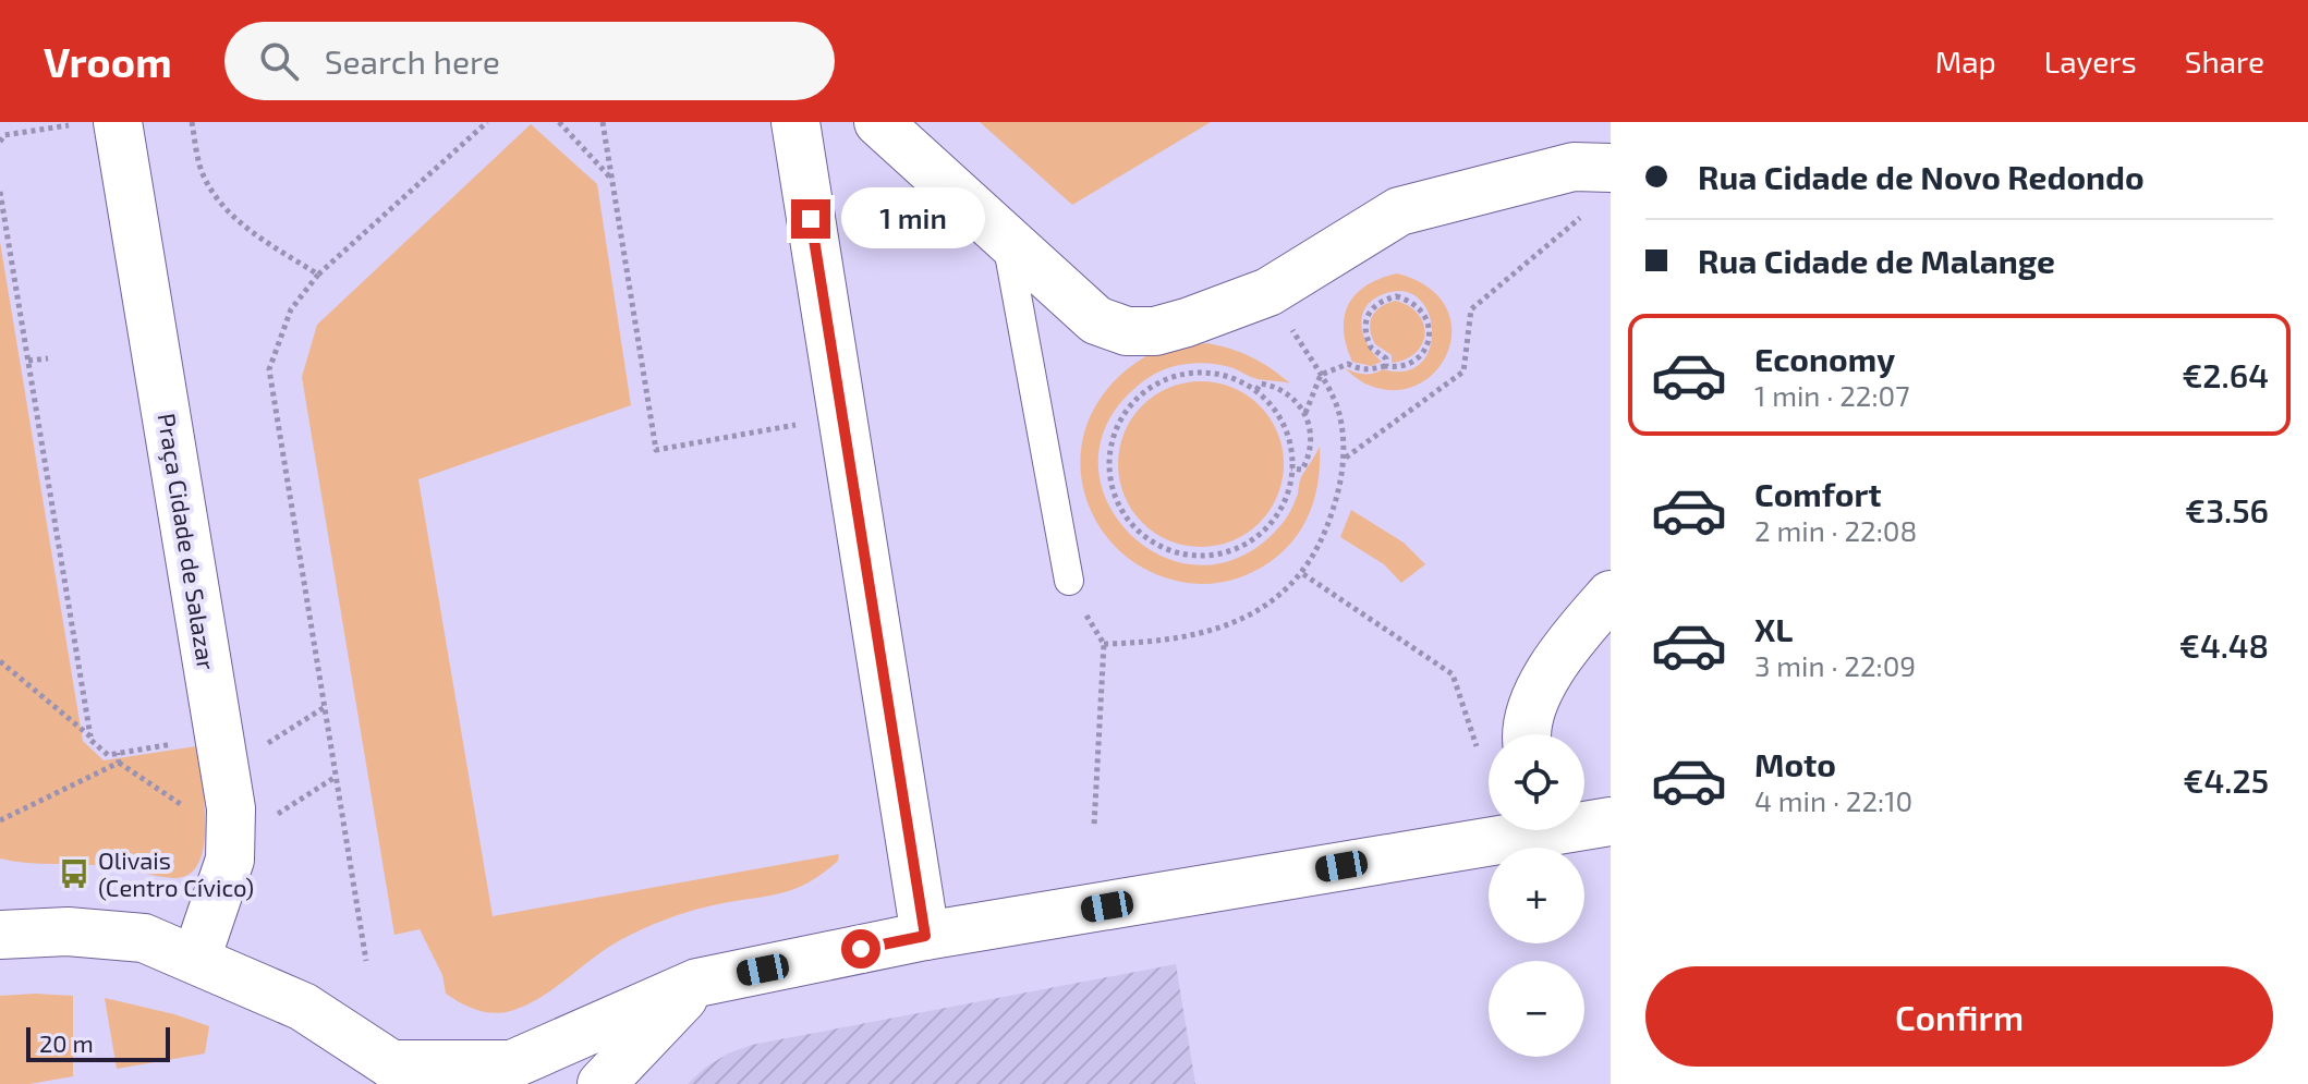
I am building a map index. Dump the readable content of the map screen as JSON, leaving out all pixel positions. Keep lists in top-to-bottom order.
{
  "streets": {
    "street": ["Praça Cidade de Salazar"]
  },
  "places": {
    "bus stop": ["Olivais (Centro Cívico)"]
  },
  "scale_bar": "20 m",
  "page": {
    "header": "Vroom",
    "search": "Search here",
    "nav": ["Map", "Layers", "Share"],
    "banner": ["Rua Cidade de Novo Redondo", "Rua Cidade de Malange"],
    "bubble": "1 min",
    "list": [
      {
        "name": "Economy",
        "note": "1 min · 22:07",
        "value": "€2.64"
      },
      {
        "name": "Comfort",
        "note": "2 min · 22:08",
        "value": "€3.56"
      },
      {
        "name": "XL",
        "note": "3 min · 22:09",
        "value": "€4.48"
      },
      {
        "name": "Moto",
        "note": "4 min · 22:10",
        "value": "€4.25"
      }
    ],
    "map_buttons": ["+", "−"],
    "buttons": "Confirm",
    "scale": "20 m"
  }
}
